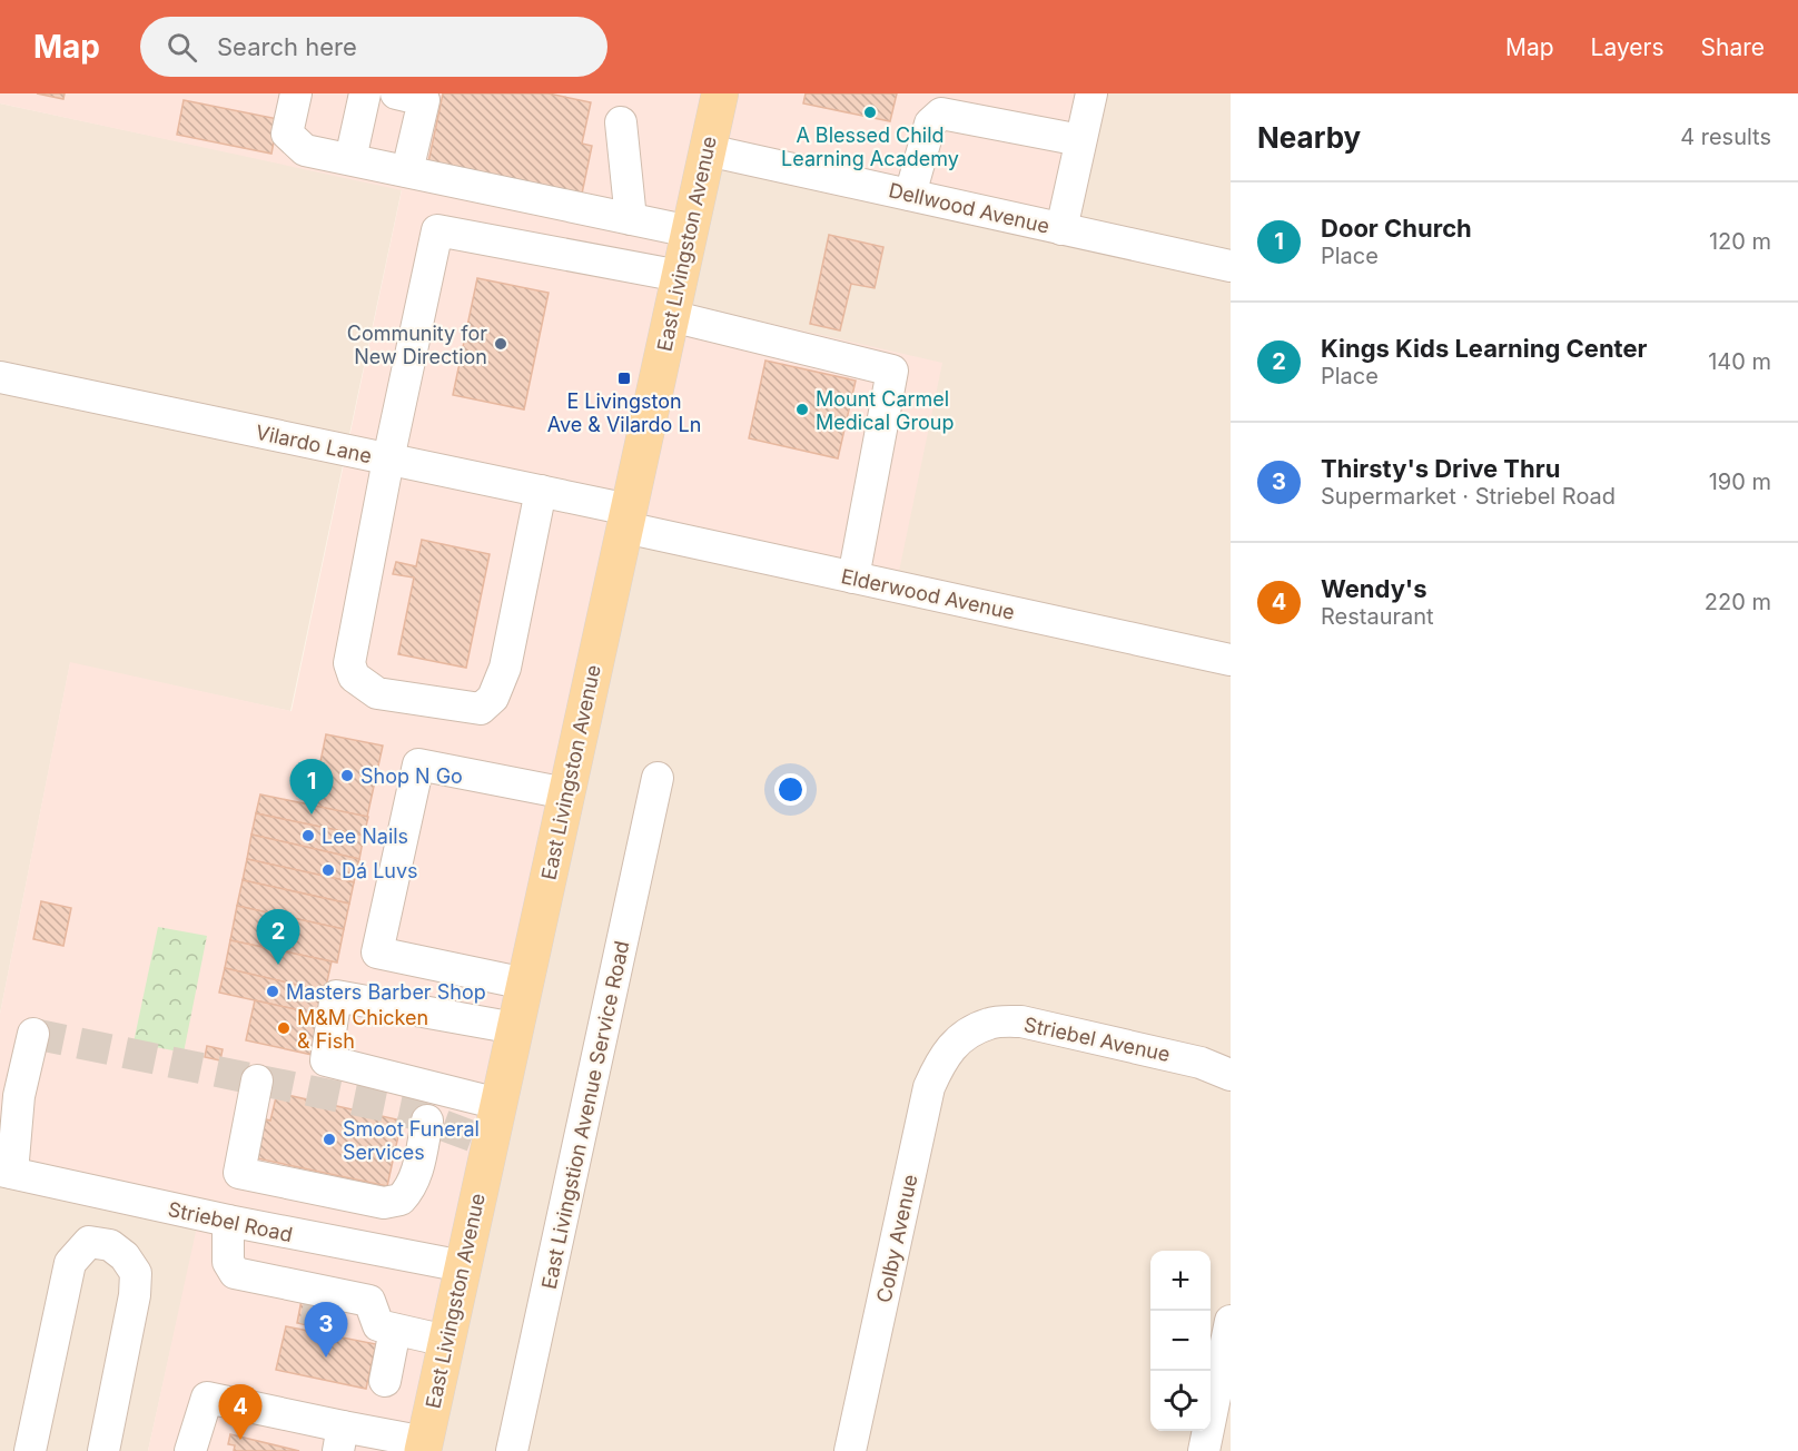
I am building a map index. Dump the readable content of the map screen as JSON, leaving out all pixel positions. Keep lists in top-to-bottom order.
{
  "streets": {
    "main road": ["East Livingston Avenue"],
    "street": [
      "Dellwood Avenue",
      "Vilardo Lane",
      "Elderwood Avenue",
      "Striebel Avenue",
      "East Livingstion Avenue Service Road",
      "Striebel Road",
      "Colby Avenue"
    ]
  },
  "crossings": [
    ["Dellwood Avenue", "East Livingston Avenue"],
    ["East Livingston Avenue", "Vilardo Lane"],
    ["East Livingston Avenue", "Elderwood Avenue"],
    ["East Livingston Avenue", "Striebel Road"],
    ["Vilardo Lane", "Elderwood Avenue"],
    ["Striebel Avenue", "Colby Avenue"]
  ],
  "places": {
    "other": [
      "A Blessed Child Learning Academy",
      "Community for New Direction",
      "Mount Carmel Medical Group",
      "Shop N Go",
      "Lee Nails",
      "Dá Luvs",
      "Masters Barber Shop",
      "M&M Chicken & Fish",
      "Smoot Funeral Services"
    ],
    "transit": ["E Livingston Ave & Vilardo Ln"]
  },
  "page": {
    "header": "Map",
    "search": "Search here",
    "nav": ["Map", "Layers", "Share"],
    "heading": ["Nearby", "4 results"],
    "list": [
      {
        "mark": "1",
        "name": "Door Church",
        "note": "Place",
        "value": "120 m"
      },
      {
        "mark": "2",
        "name": "Kings Kids Learning Center",
        "note": "Place",
        "value": "140 m"
      },
      {
        "mark": "3",
        "name": "Thirsty's Drive Thru",
        "note": "Supermarket · Striebel Road",
        "value": "190 m"
      },
      {
        "mark": "4",
        "name": "Wendy's",
        "note": "Restaurant",
        "value": "220 m"
      }
    ],
    "pins": [
      "1",
      "2",
      "3",
      "4"
    ],
    "map_buttons": ["+", "−"]
  }
}
